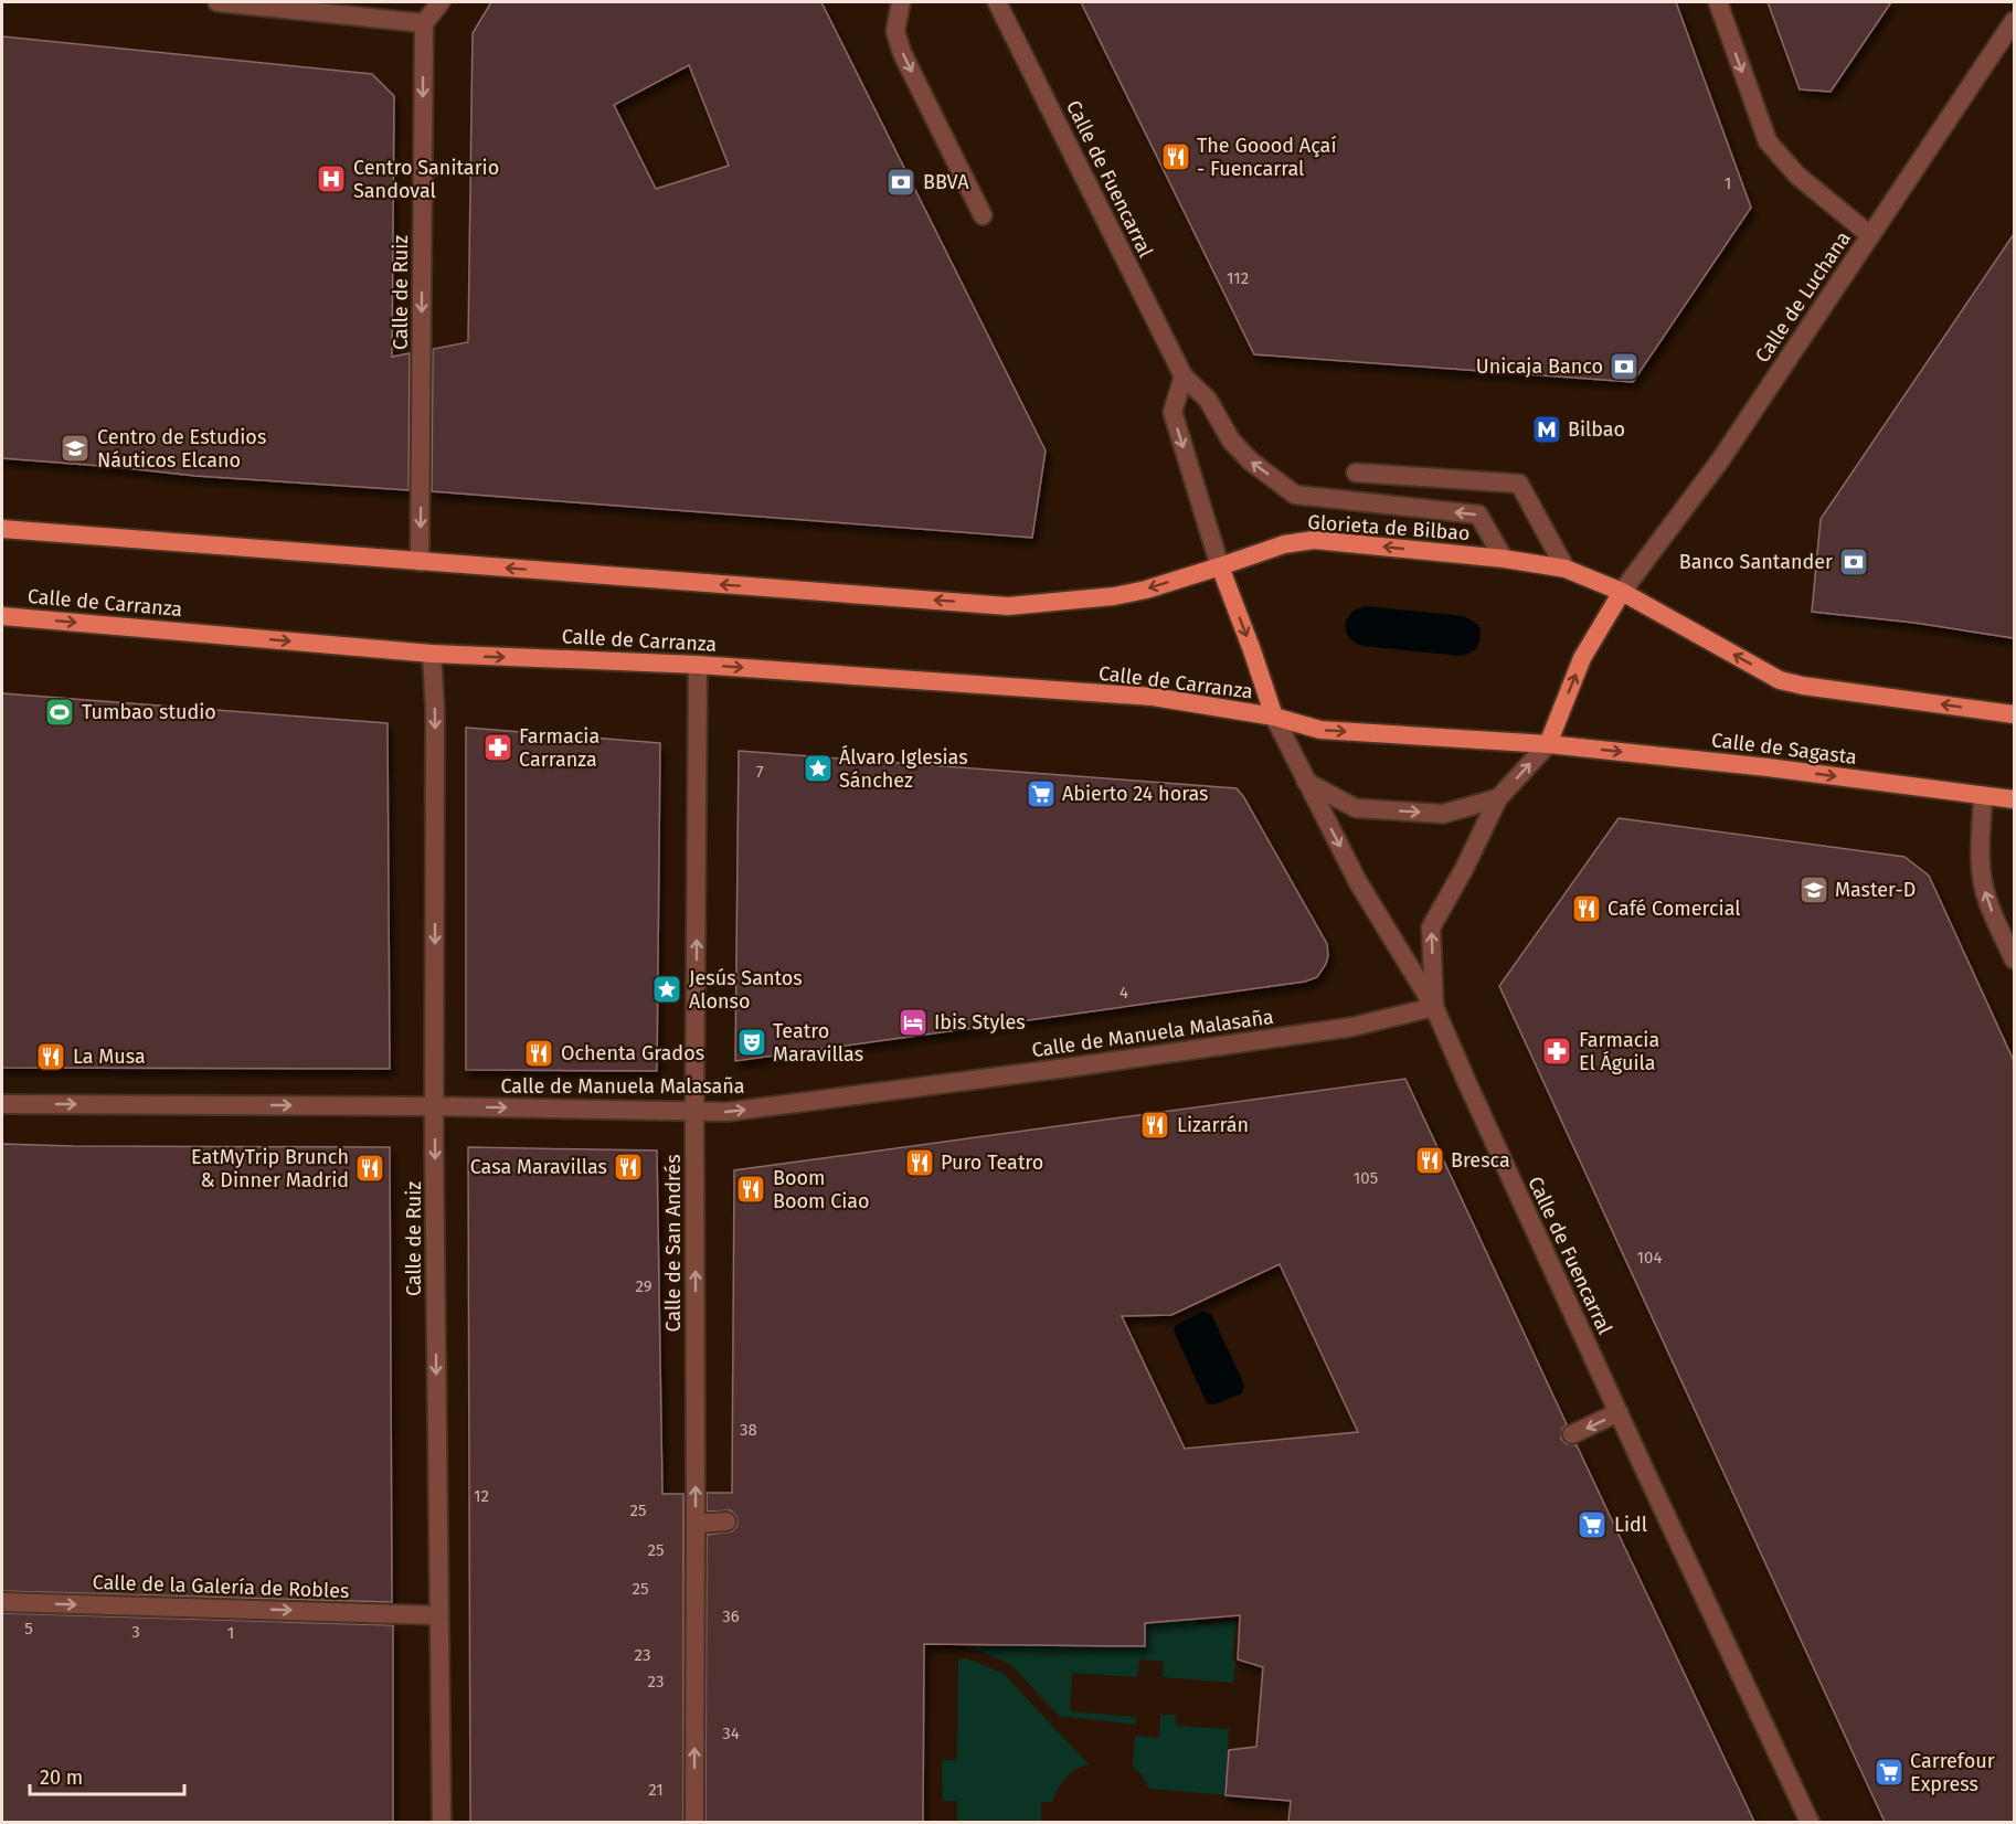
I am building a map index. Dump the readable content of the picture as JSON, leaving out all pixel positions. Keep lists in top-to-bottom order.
{
  "streets": {
    "main road": ["Glorieta de Bilbao", "Calle de Carranza", "Calle de Sagasta"],
    "street": [
      "Calle de Fuencarral",
      "Calle de Ruiz",
      "Calle de Luchana",
      "Calle de Manuela Malasaña",
      "Calle de San Andrés",
      "Calle de la Galería de Robles"
    ]
  },
  "crossings": [
    ["Calle de Fuencarral", "Glorieta de Bilbao"],
    ["Calle de Fuencarral", "Calle de Carranza"],
    ["Calle de Fuencarral", "Calle de Manuela Malasaña"],
    ["Calle de Ruiz", "Calle de Carranza"],
    ["Calle de Ruiz", "Calle de Manuela Malasaña"],
    ["Calle de Ruiz", "Calle de la Galería de Robles"],
    ["Calle de Luchana", "Glorieta de Bilbao"],
    ["Calle de Carranza", "Calle de San Andrés"],
    ["Calle de Manuela Malasaña", "Calle de San Andrés"]
  ],
  "one_way": [
    "Calle de Ruiz",
    "Glorieta de Bilbao",
    "Calle de Manuela Malasaña",
    "Calle de San Andrés",
    "Calle de la Galería de Robles"
  ],
  "places": {
    "restaurant": [
      "The Goood Açaí - Fuencarral",
      "Café Comercial",
      "Ochenta Grados",
      "La Musa",
      "Lizarrán",
      "Bresca",
      "Puro Teatro",
      "Casa Maravillas",
      "EatMyTrip Brunch & Dinner Madrid",
      "Boom Boom Ciao"
    ],
    "hospital": ["Centro Sanitario Sandoval"],
    "bank": ["BBVA", "Unicaja Banco", "Banco Santander"],
    "metro station": ["Bilbao"],
    "school or university": ["Centro de Estudios Náuticos Elcano", "Master-D"],
    "sports": ["Tumbao studio"],
    "pharmacy": ["Farmacia Carranza", "Farmacia El Águila"],
    "place": ["Álvaro Iglesias Sánchez", "Jesús Santos Alonso"],
    "supermarket": ["Abierto 24 horas", "Lidl", "Carrefour Express"],
    "hotel": ["Ibis Styles"],
    "theatre": ["Teatro Maravillas"]
  },
  "house_numbers": [
    "1",
    "112",
    "7",
    "4",
    "105",
    "104",
    "29",
    "38",
    "12",
    "25",
    "25",
    "25",
    "36",
    "5",
    "3",
    "1",
    "23",
    "23",
    "34",
    "21"
  ],
  "scale_bar": "20 m"
}
